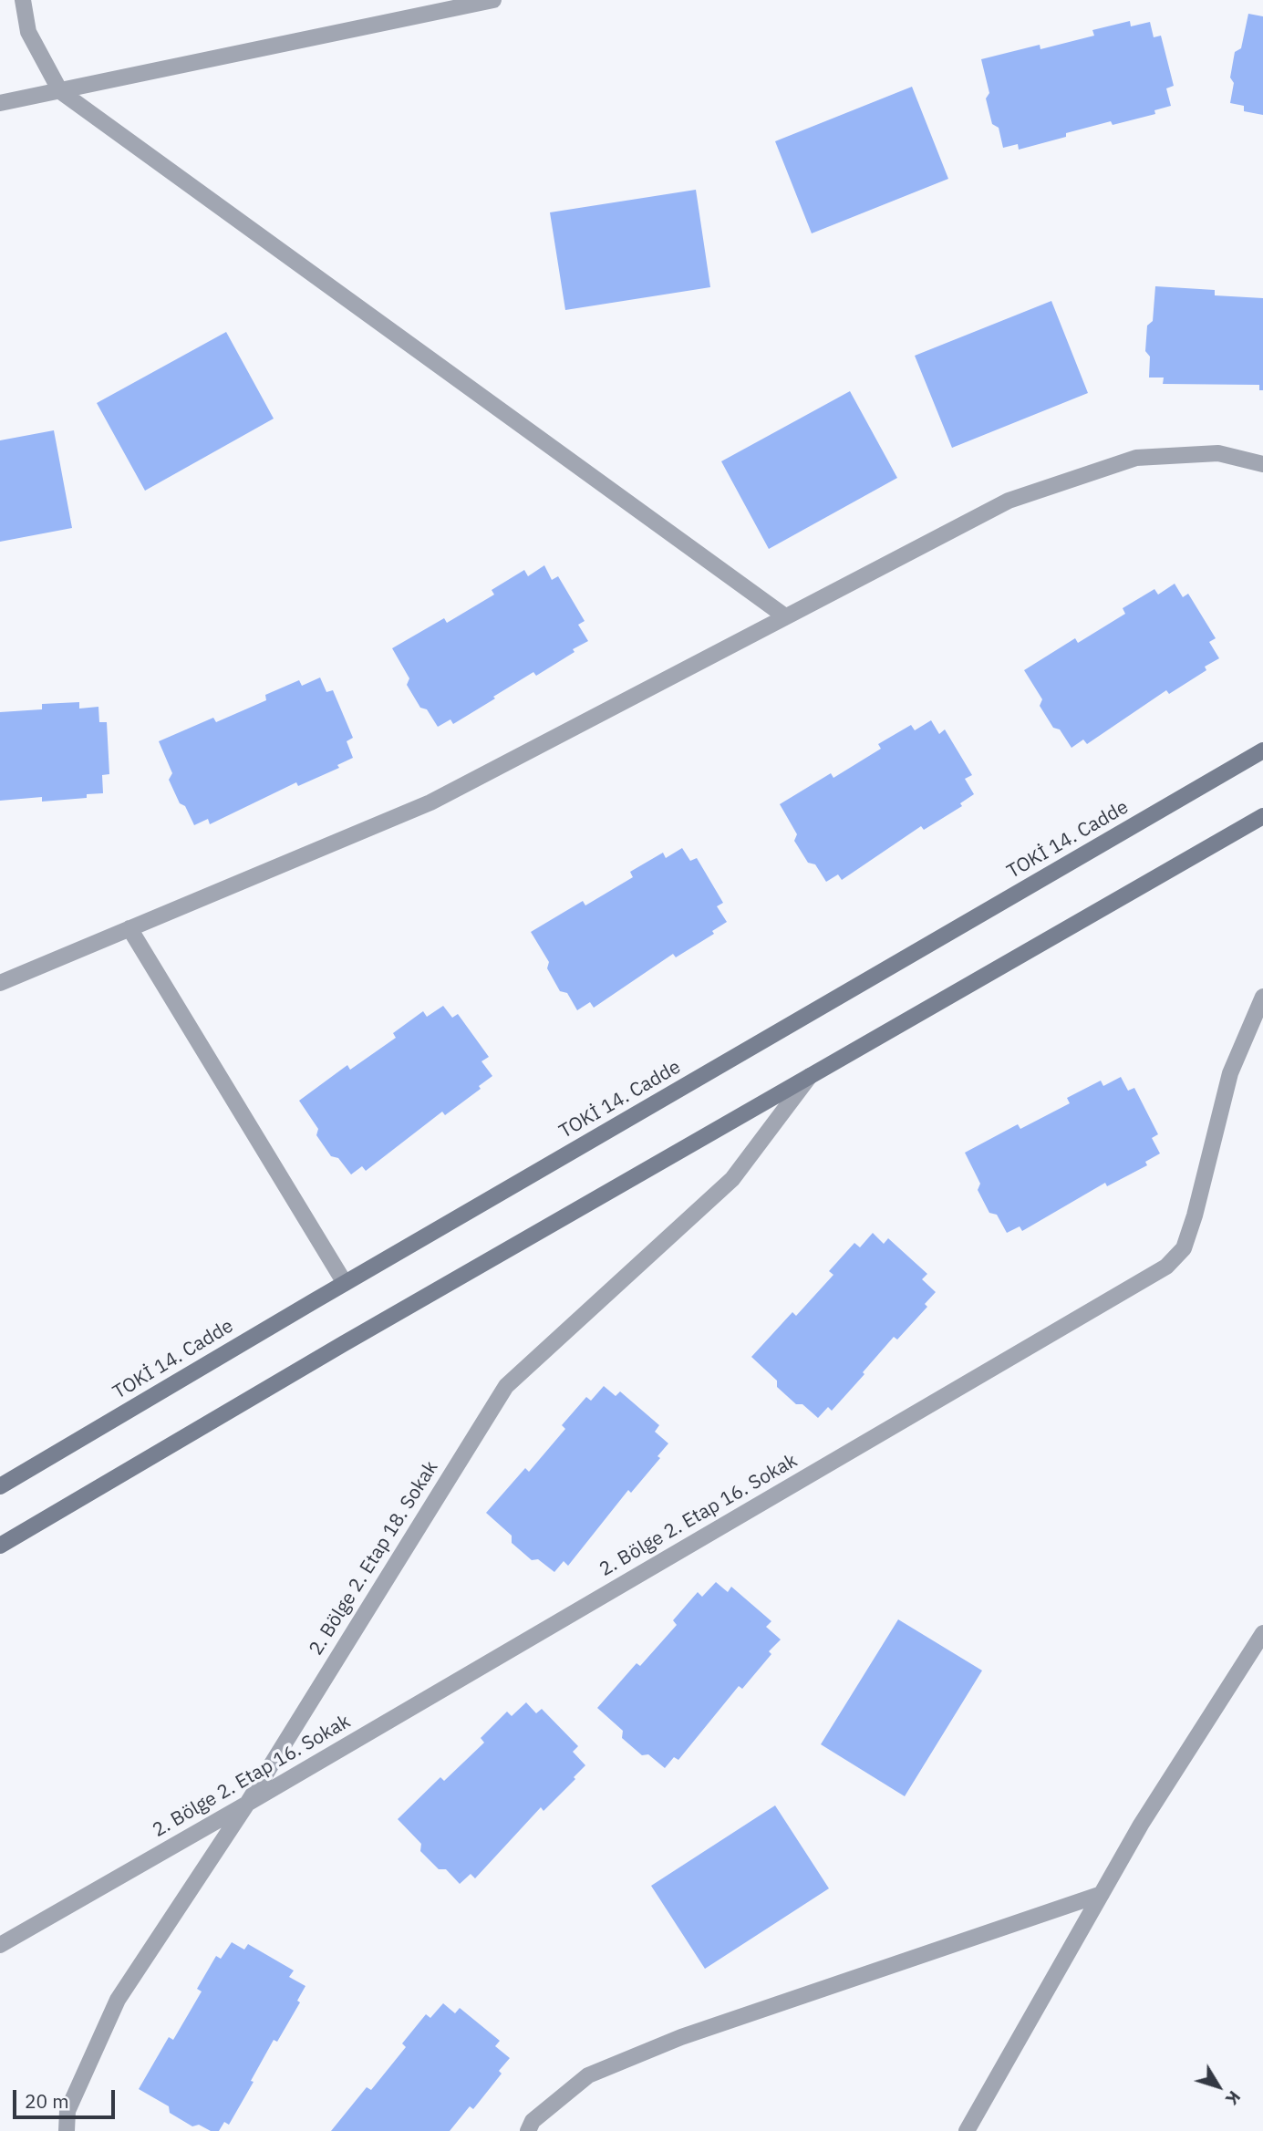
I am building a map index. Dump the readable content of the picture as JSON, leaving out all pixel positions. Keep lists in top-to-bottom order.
{
  "streets": {
    "main road": ["TOKİ 14. Cadde"],
    "street": ["2. Bölge 2. Etap 16. Sokak", "2. Bölge 2. Etap 18. Sokak"]
  },
  "crossings": [
    ["2. Bölge 2. Etap 16. Sokak", "2. Bölge 2. Etap 18. Sokak"]
  ],
  "scale_bar": "20 m",
  "north": "bottom right"
}
